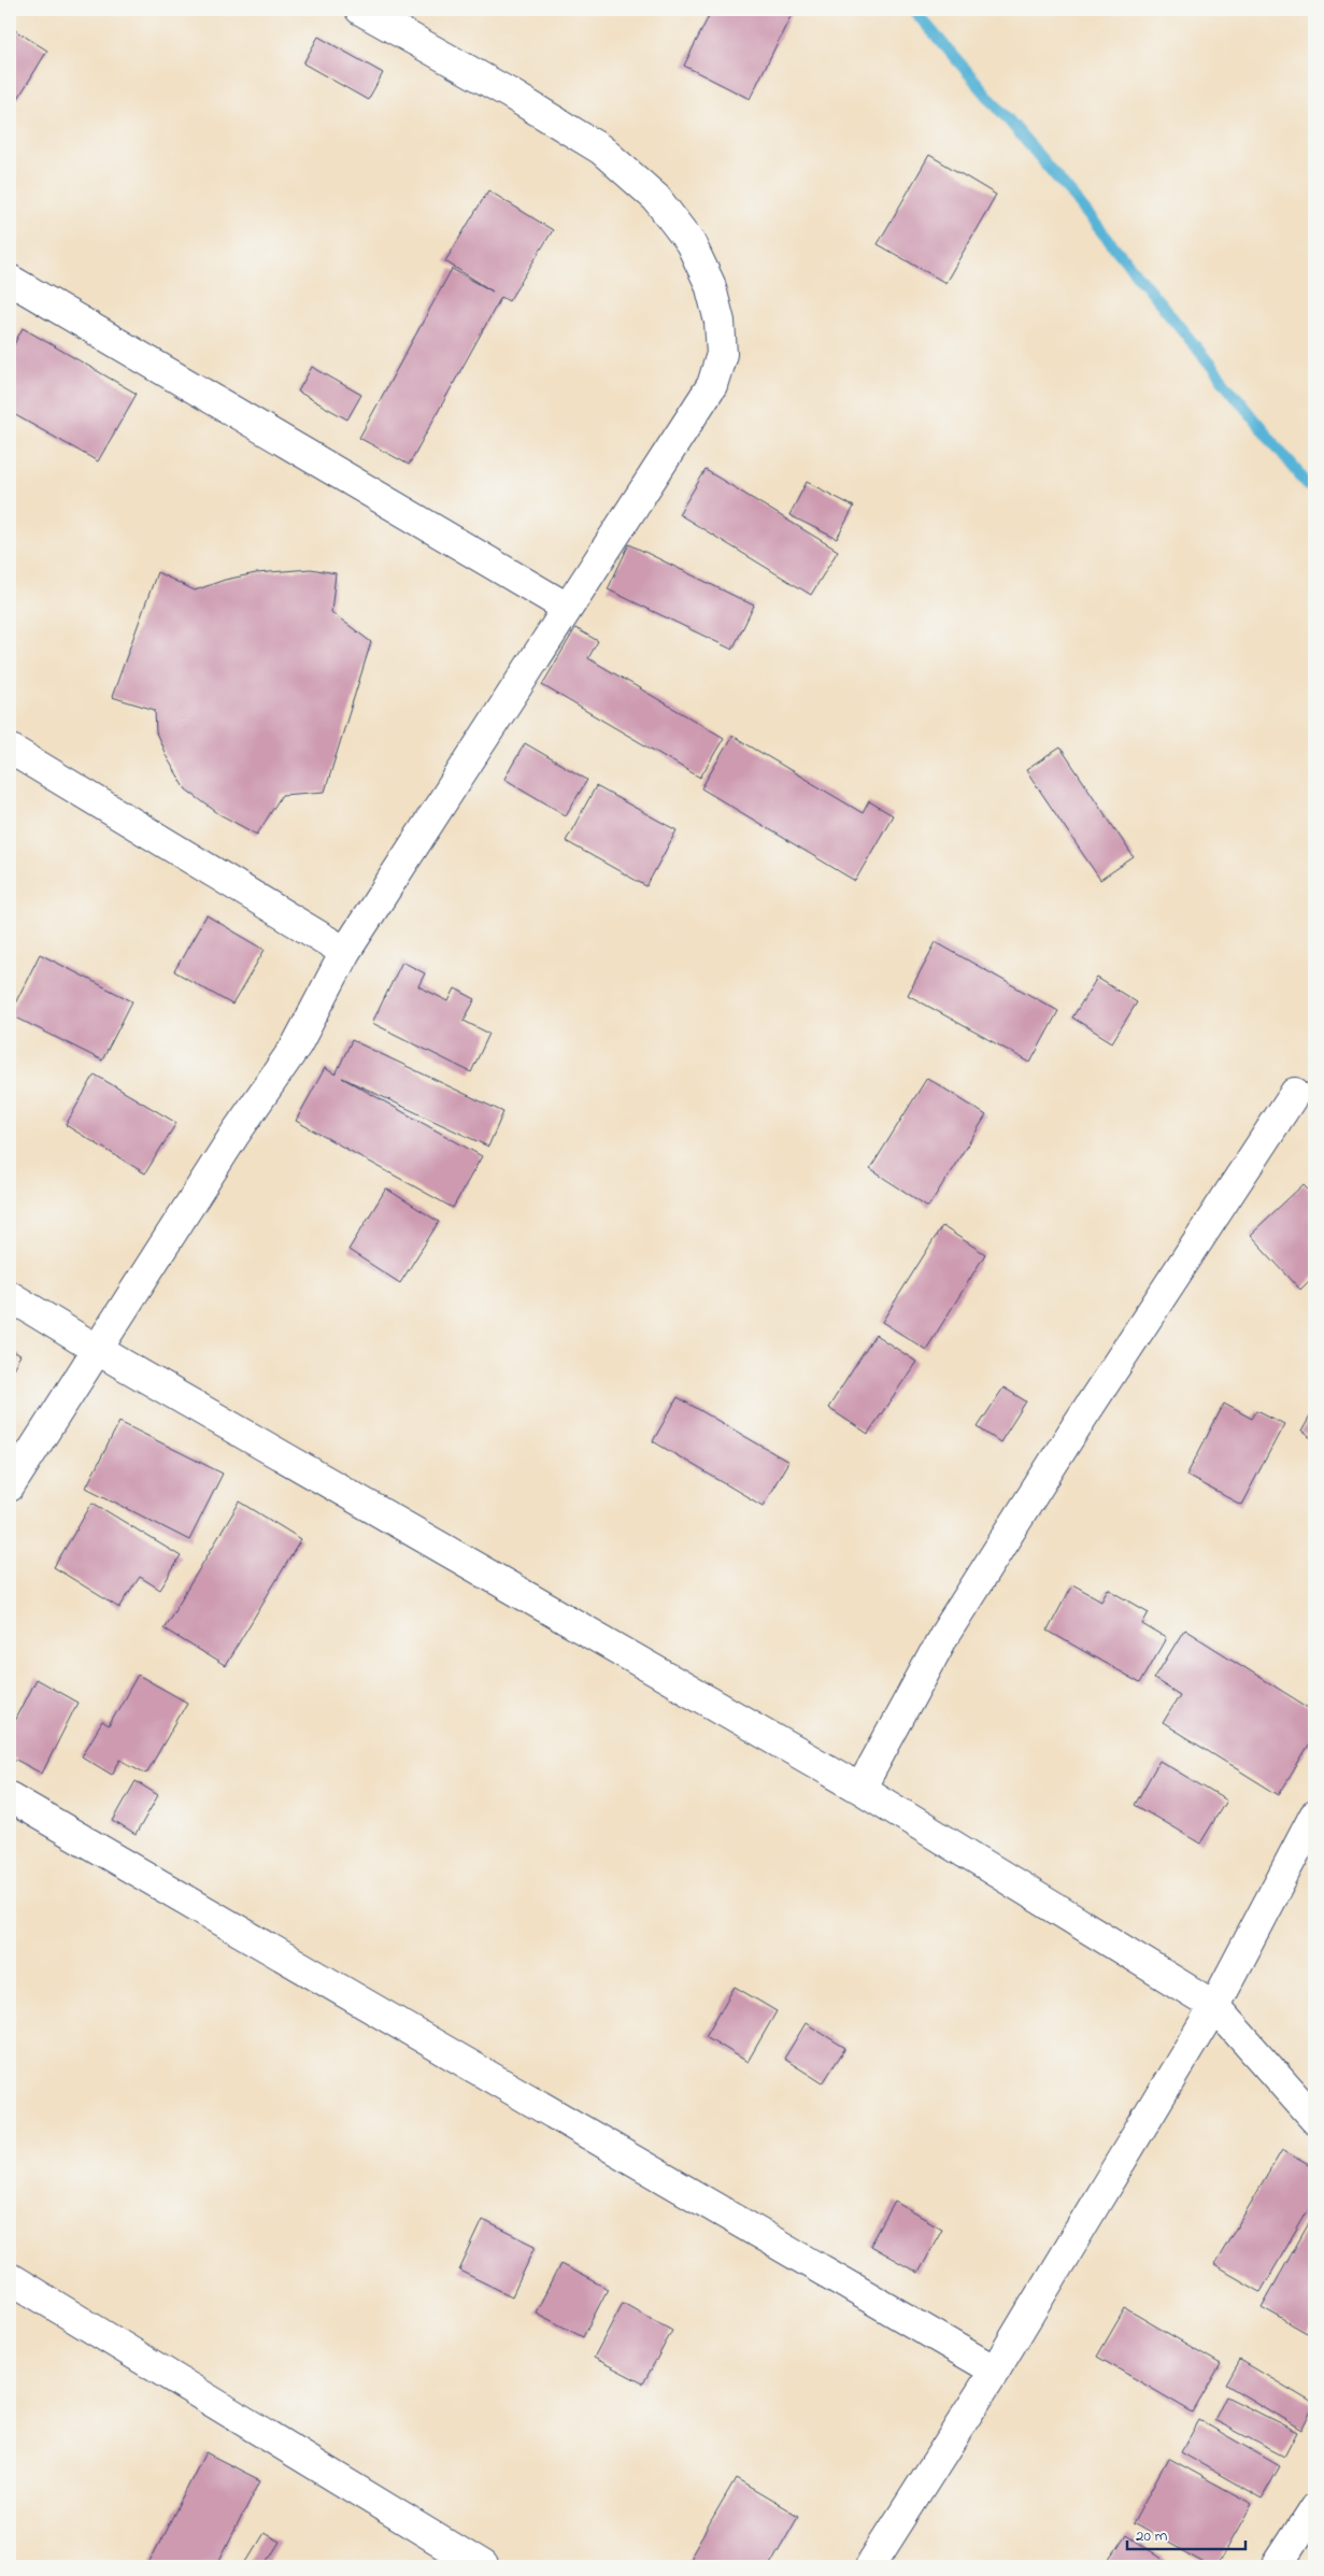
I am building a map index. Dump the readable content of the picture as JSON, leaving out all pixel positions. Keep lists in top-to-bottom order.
{
  "scale_bar": "20 m"
}
